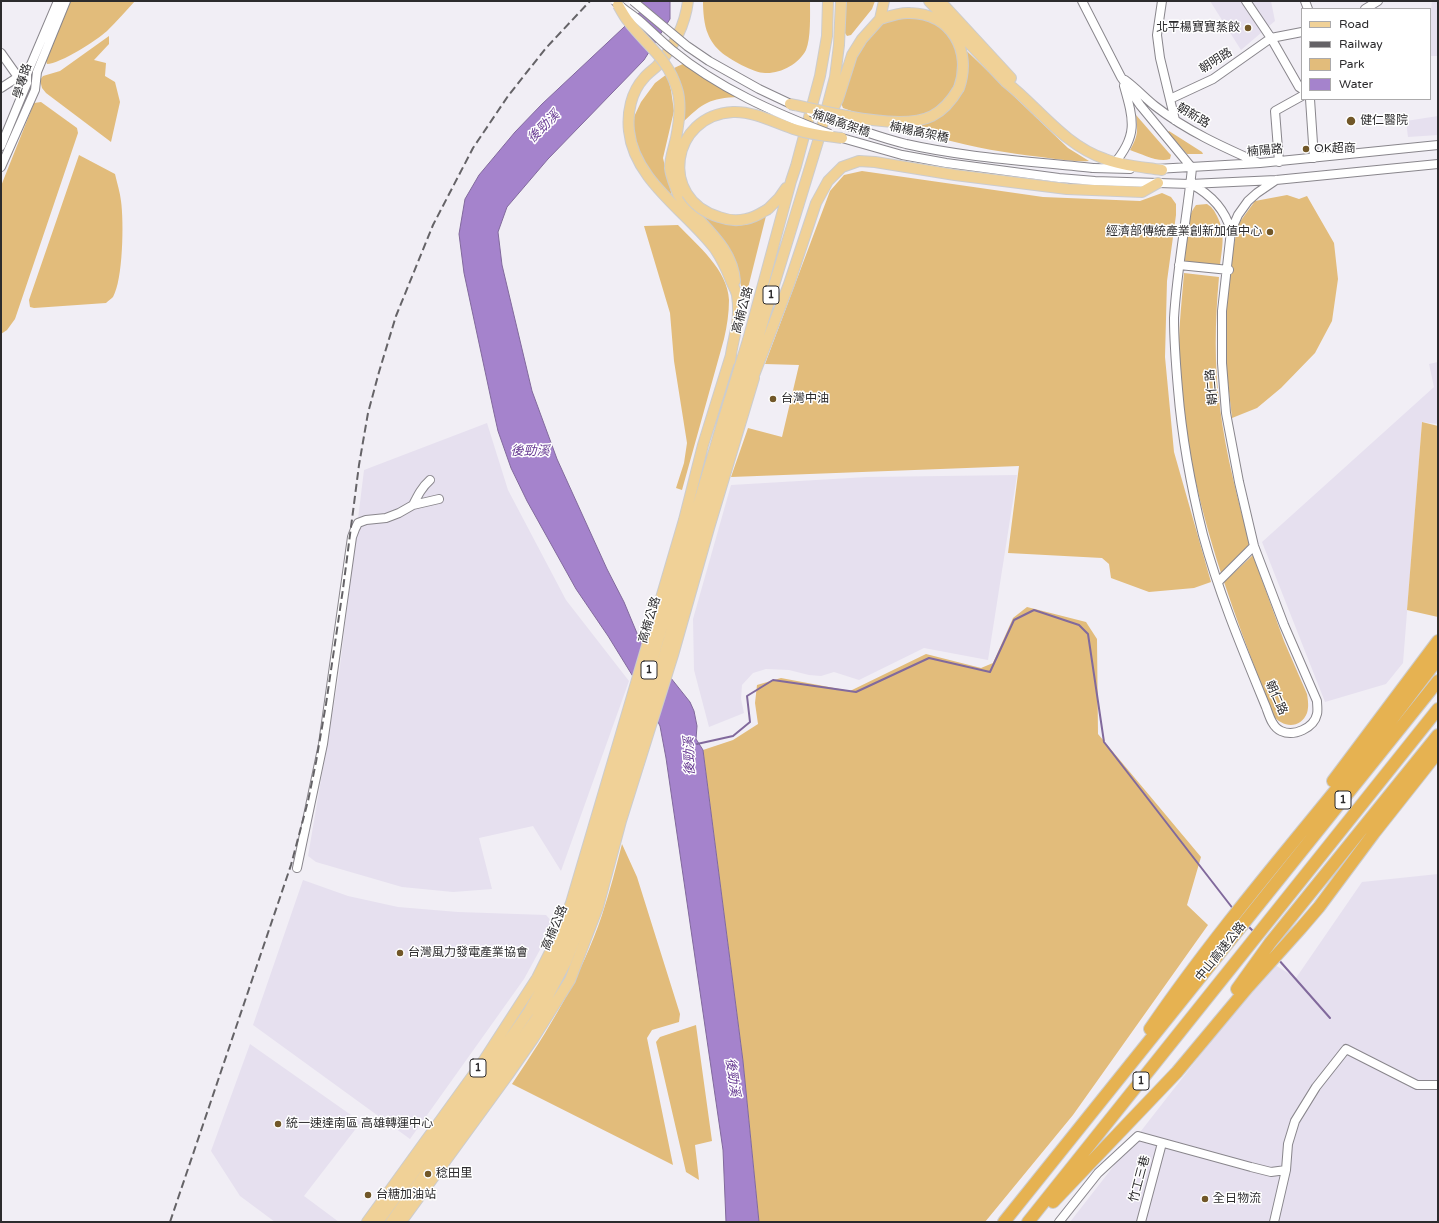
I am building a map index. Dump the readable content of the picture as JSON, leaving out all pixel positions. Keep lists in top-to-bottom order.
{
  "streets": {
    "highway": ["1", "中山高速公路"],
    "main road": ["高楠公路"],
    "street": [
      "朝明路",
      "學專路",
      "朝新路",
      "楠陽高架橋",
      "楠楊高架橋",
      "楠陽路",
      "朝仁路",
      "竹工三巷"
    ]
  },
  "crossings": [
    ["朝新路", "楠楊高架橋"],
    ["朝新路", "楠陽路"],
    ["朝新路", "朝仁路"],
    ["楠陽路", "朝仁路"]
  ],
  "water": ["後勁溪"],
  "places": [
    "北平楊寶寶蒸餃",
    "健仁醫院",
    "OK超商",
    "經濟部傳統產業創新加值中心",
    "台灣中油",
    "台灣風力發電產業協會",
    "統一速達南區 高雄轉運中心",
    "稔田里",
    "台糖加油站",
    "全日物流"
  ],
  "legend": [
    "Road",
    "Railway",
    "Park",
    "Water"
  ]
}
